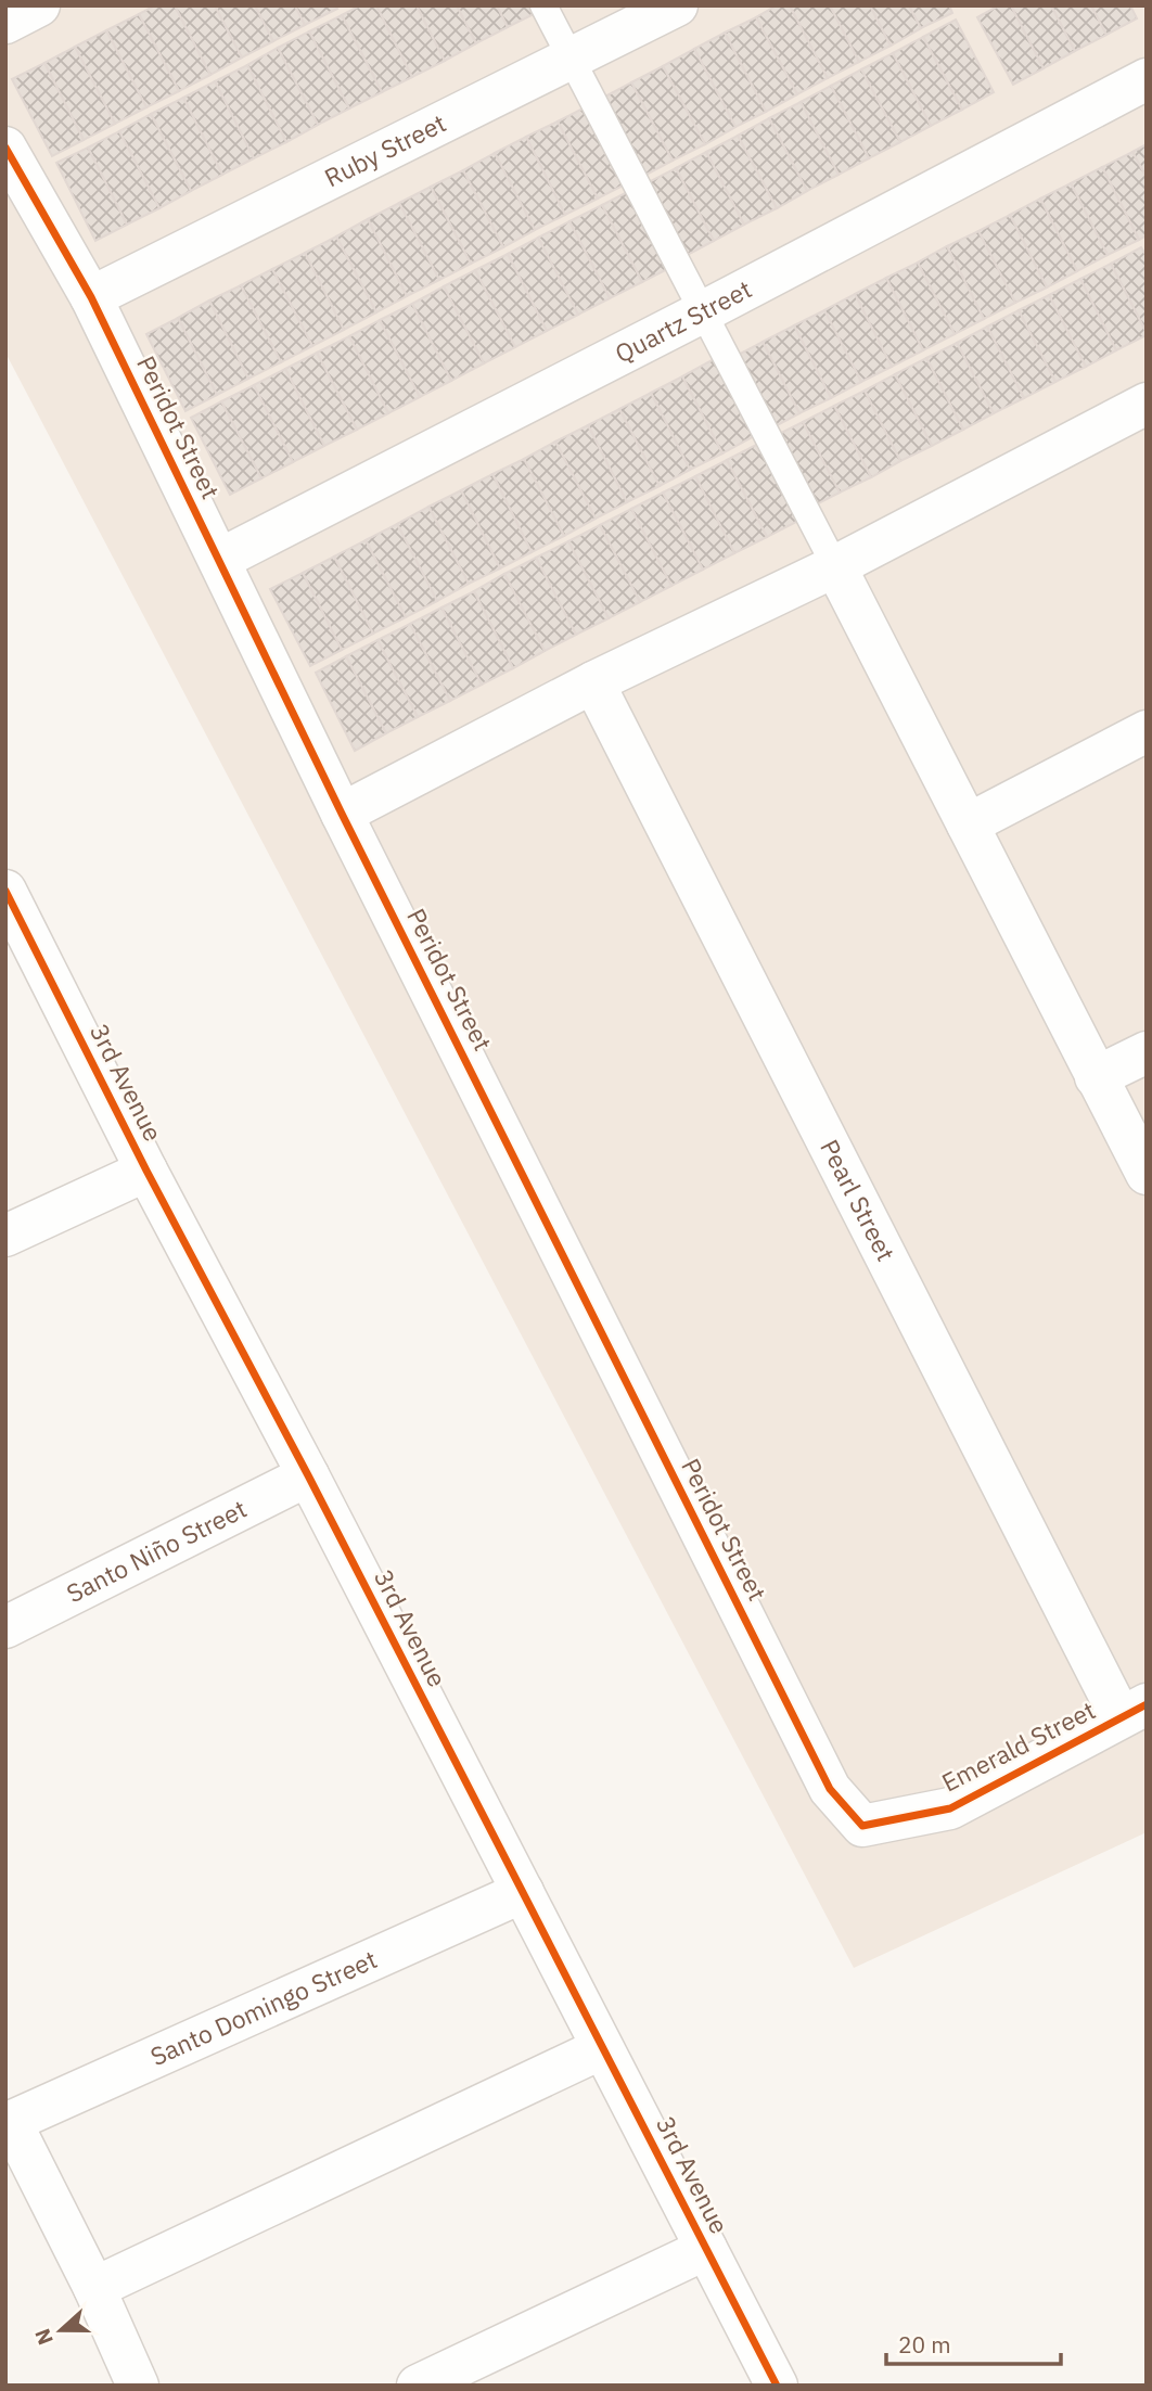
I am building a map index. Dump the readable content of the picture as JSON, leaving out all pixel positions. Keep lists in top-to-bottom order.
{
  "streets": {
    "street": [
      "Ruby Street",
      "Quartz Street",
      "Peridot Street",
      "3rd Avenue",
      "Pearl Street",
      "Santo Niño Street",
      "Emerald Street",
      "Santo Domingo Street"
    ]
  },
  "crossings": [
    ["Ruby Street", "Peridot Street"],
    ["Quartz Street", "Peridot Street"],
    ["Peridot Street", "Emerald Street"],
    ["3rd Avenue", "Santo Niño Street"],
    ["3rd Avenue", "Santo Domingo Street"],
    ["Pearl Street", "Emerald Street"]
  ],
  "scale_bar": "20 m",
  "north": "left"
}
